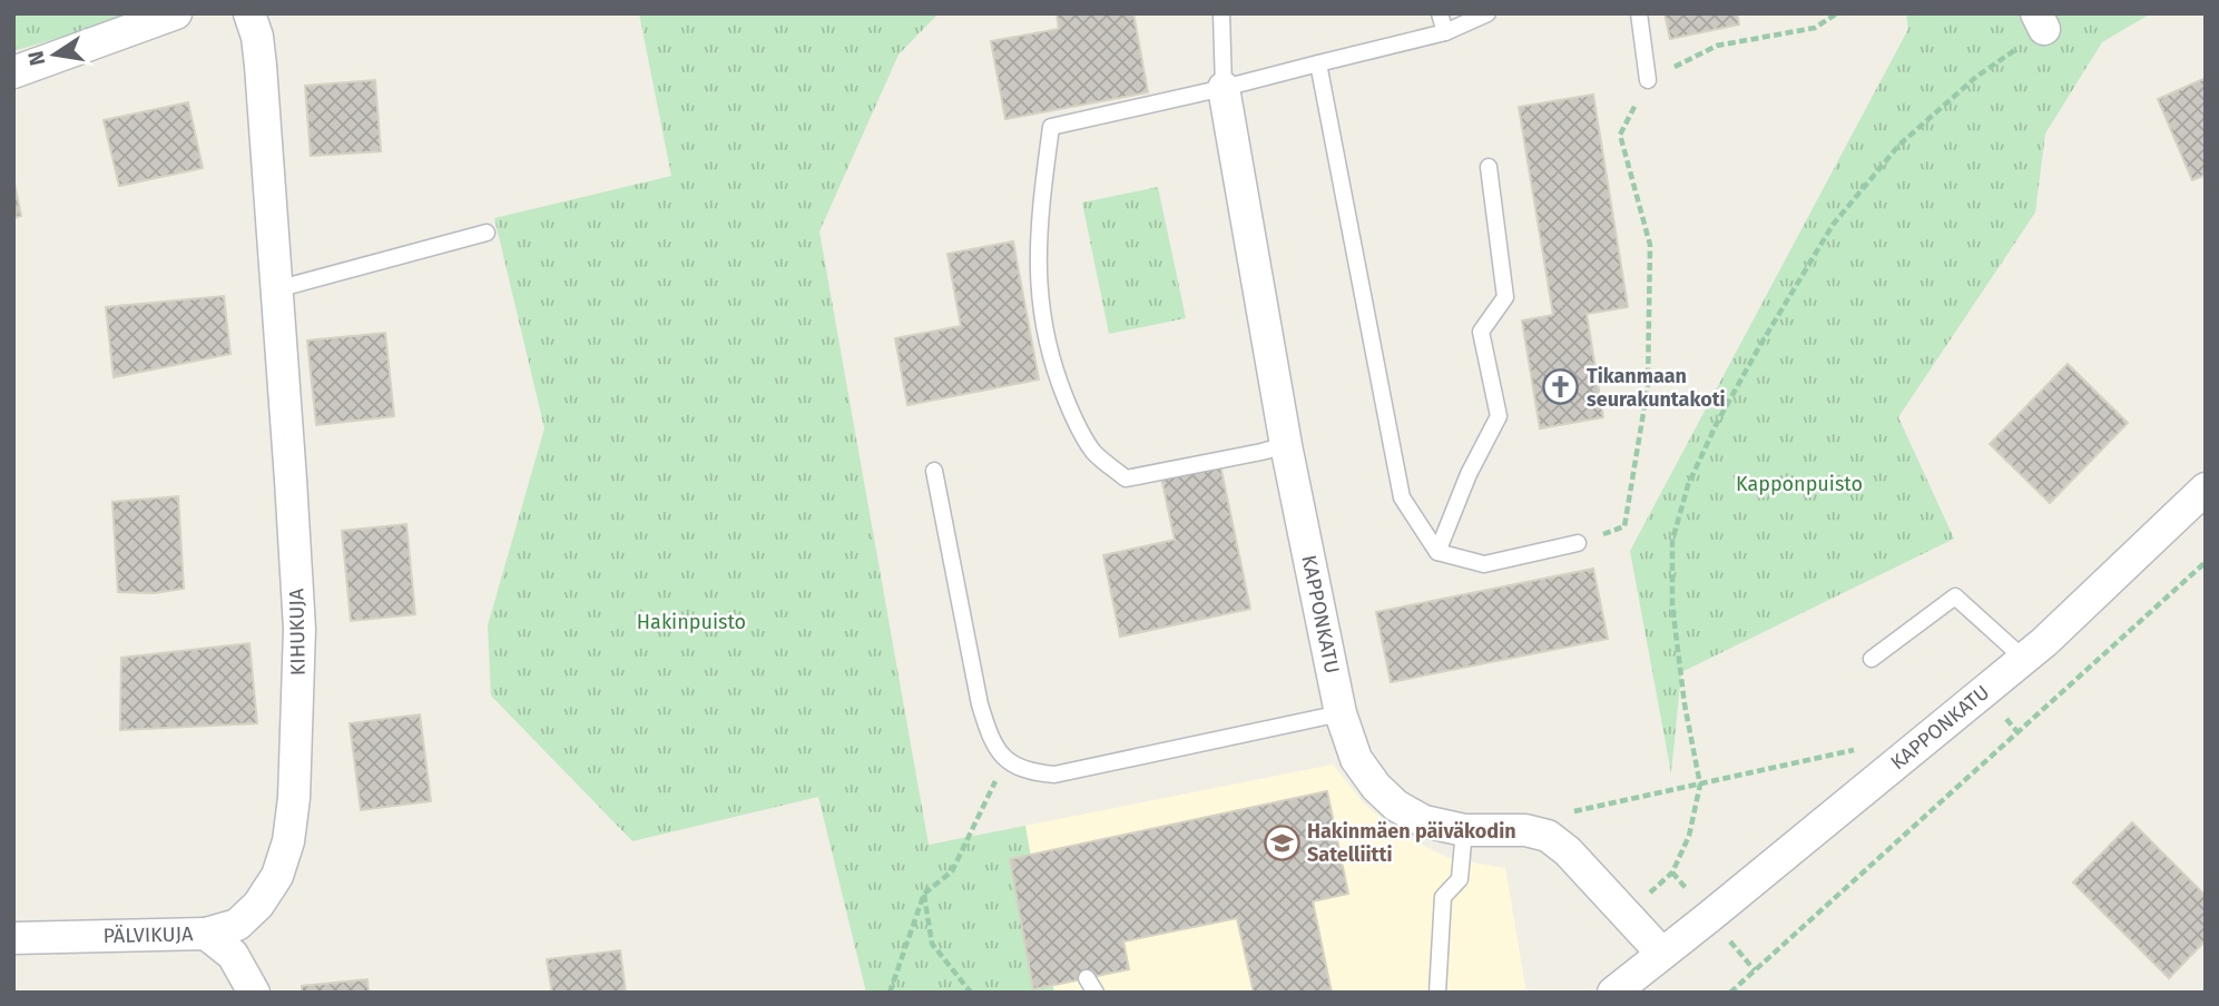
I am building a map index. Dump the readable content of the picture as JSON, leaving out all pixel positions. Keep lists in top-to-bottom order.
{
  "streets": {
    "street": ["KAPPONKATU", "KIHUKUJA", "PÄLVIKUJA"]
  },
  "crossings": [
    ["KIHUKUJA", "PÄLVIKUJA"]
  ],
  "parks": ["Kapponpuisto", "Hakinpuisto"],
  "places": {
    "church": ["Tikanmaan seurakuntakoti"],
    "school or university": ["Hakinmäen päiväkodin Satelliitti"]
  },
  "north": "left"
}
